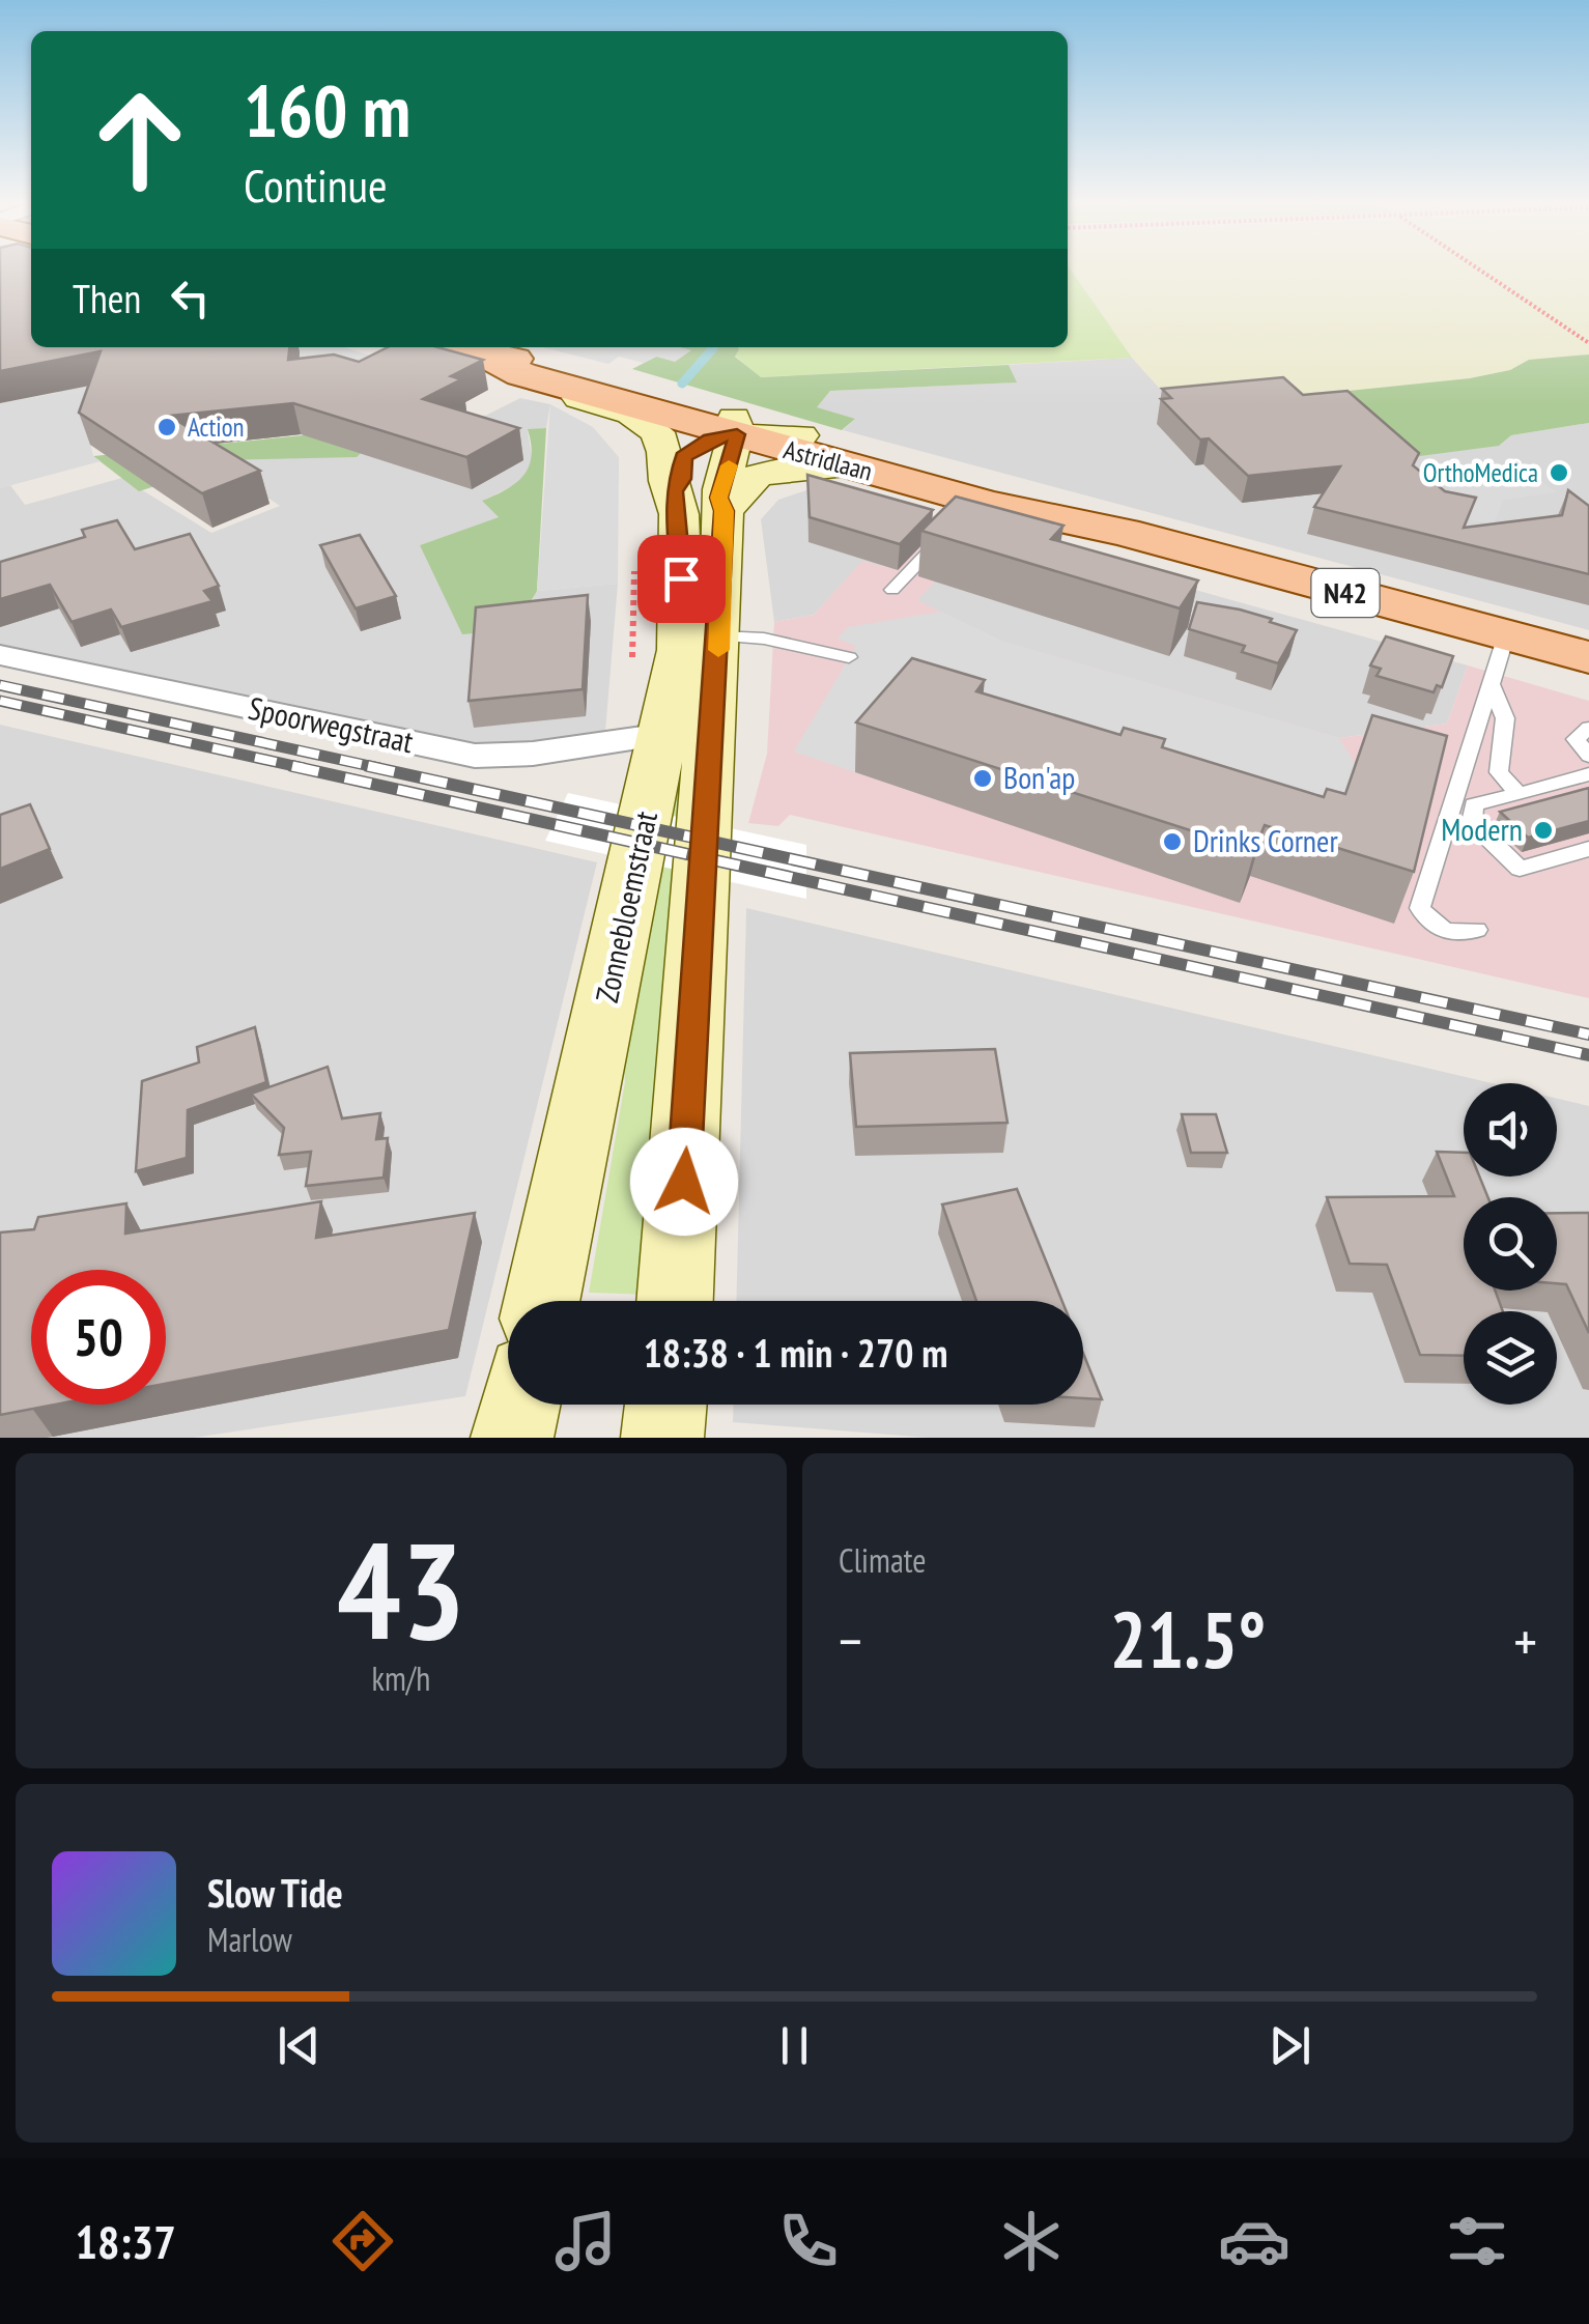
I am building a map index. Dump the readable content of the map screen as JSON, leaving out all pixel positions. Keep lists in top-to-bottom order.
{
  "streets": {
    "main road": ["Astridlaan", "N42", "Zonnebloemstraat"],
    "street": ["Spoorwegstraat"]
  },
  "crossings": [
    ["Astridlaan", "Zonnebloemstraat"],
    ["Spoorwegstraat", "Zonnebloemstraat"]
  ],
  "places": [
    "Action",
    "OrthoMedica",
    "Bon'ap",
    "Modern",
    "Drinks Corner"
  ],
  "page": {
    "turn": ["160 m", "Continue"],
    "then": "Then",
    "limit": "50",
    "trip": "18:38 · 1 min · 270 m",
    "tile": [
      ["43", "km/h"],
      "Climate"
    ],
    "heat": ["−", "21.5°", "+"],
    "song": ["Slow Tide", "Marlow"],
    "tabs": "18:37"
  }
}
